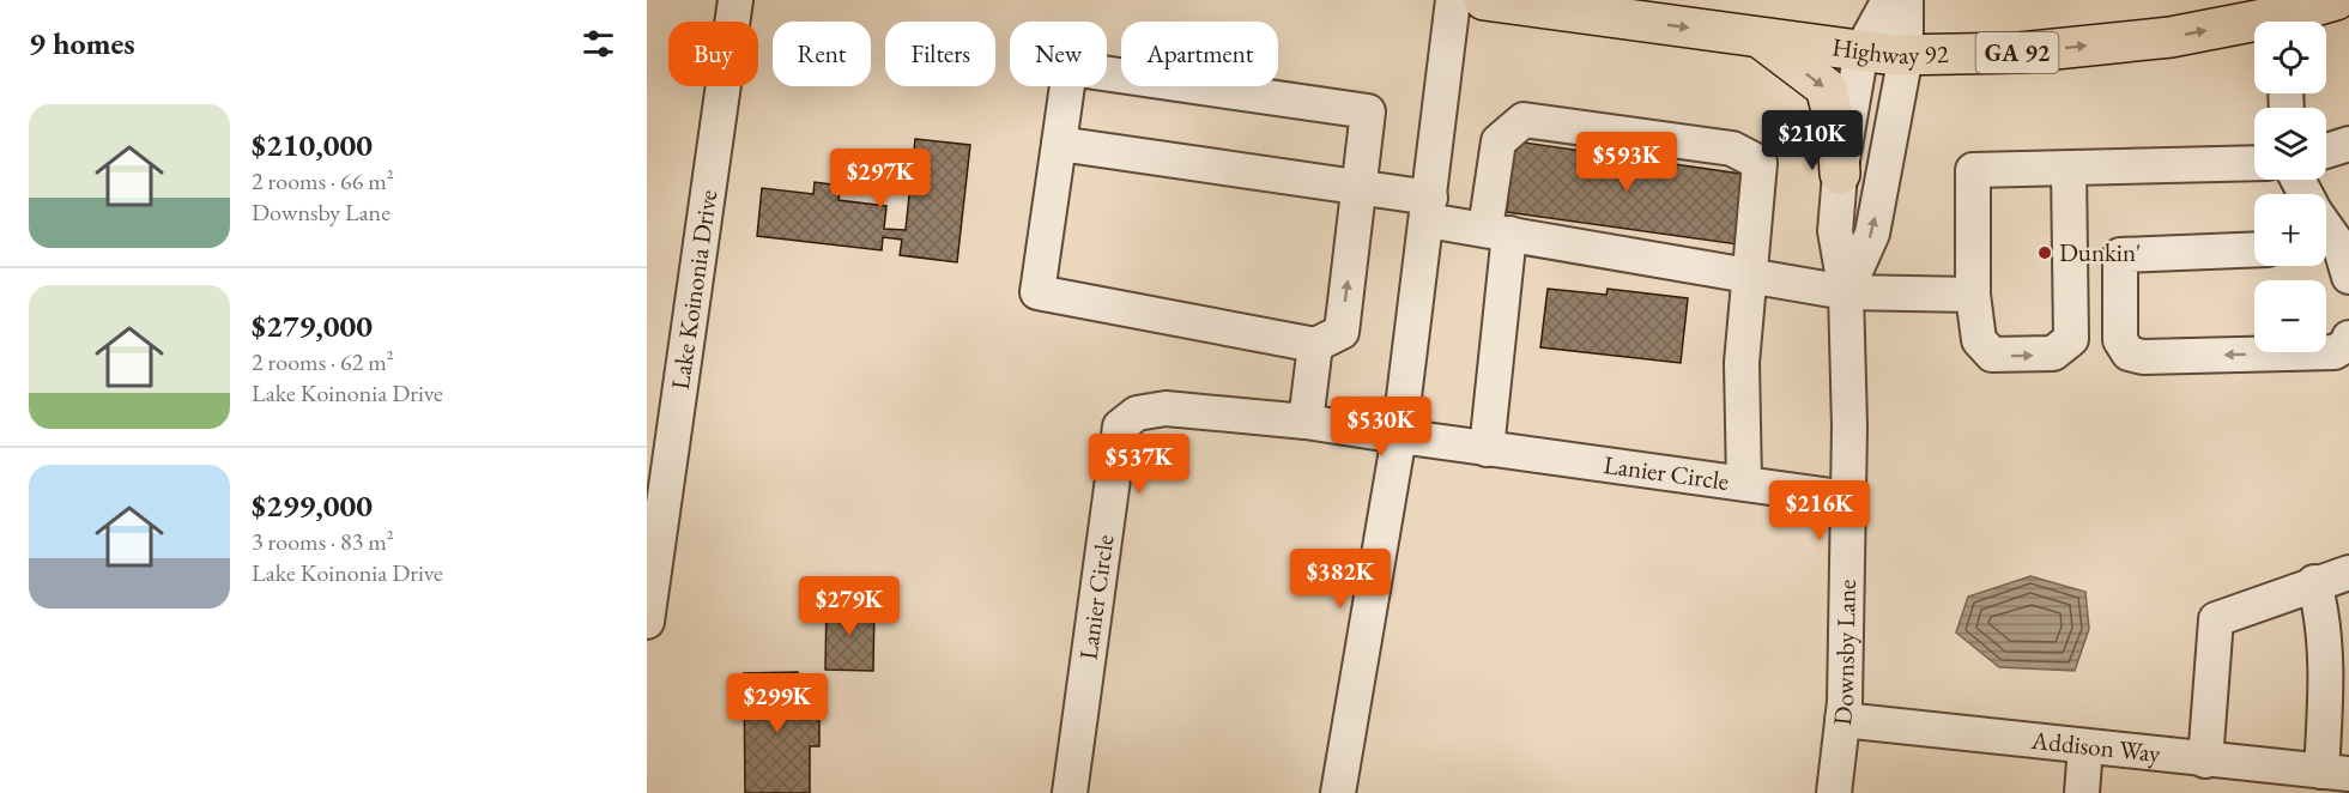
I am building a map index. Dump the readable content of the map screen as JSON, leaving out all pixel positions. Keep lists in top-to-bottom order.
{
  "streets": {
    "main road": ["Highway 92", "GA 92"],
    "street": [
      "Lake Koinonia Drive",
      "Lanier Circle",
      "Downsby Lane",
      "Addison Way"
    ]
  },
  "crossings": [
    ["Highway 92", "Downsby Lane"],
    ["Lanier Circle", "Downsby Lane"],
    ["Downsby Lane", "Addison Way"]
  ],
  "one_way": ["Highway 92"],
  "places": ["Dunkin'"],
  "page": {
    "heading": "9 homes",
    "map_buttons": ["+", "−"],
    "chip": [
      "Buy",
      "Rent",
      "Filters",
      "New",
      "Apartment"
    ],
    "list": [
      {
        "name": "$210,000",
        "note": "2 rooms · 66 m² · Downsby Lane"
      },
      {
        "name": "$279,000",
        "note": "2 rooms · 62 m² · Lake Koinonia Drive"
      },
      {
        "name": "$299,000",
        "note": "3 rooms · 83 m² · Lake Koinonia Drive"
      }
    ],
    "price": [
      "$210K",
      "$593K",
      "$297K",
      "$530K",
      "$537K",
      "$216K",
      "$382K",
      "$279K",
      "$299K"
    ]
  }
}
